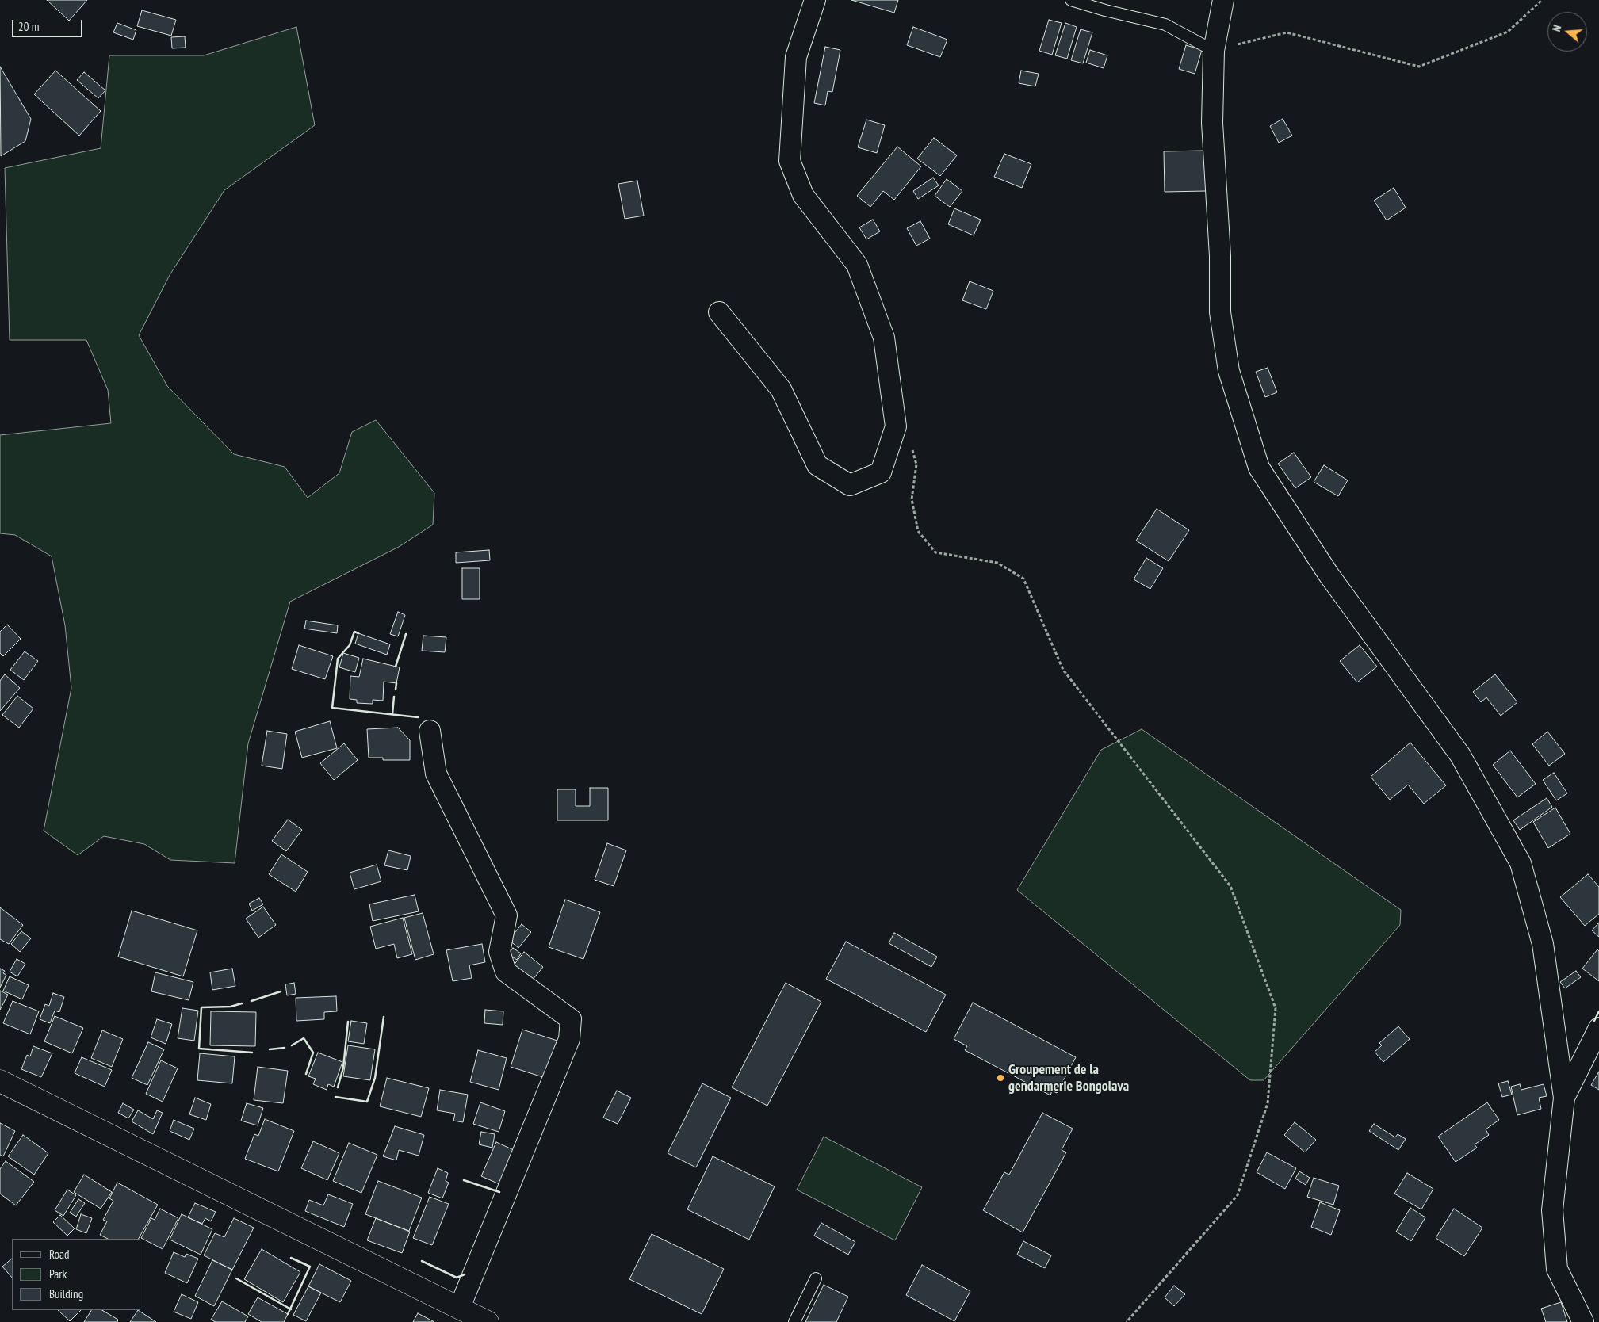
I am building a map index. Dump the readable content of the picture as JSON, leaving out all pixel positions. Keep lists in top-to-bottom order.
{
  "places": ["Groupement de la gendarmerie Bongolava"],
  "legend": ["Road", "Park", "Building"],
  "scale_bar": "20 m",
  "north": "left"
}
